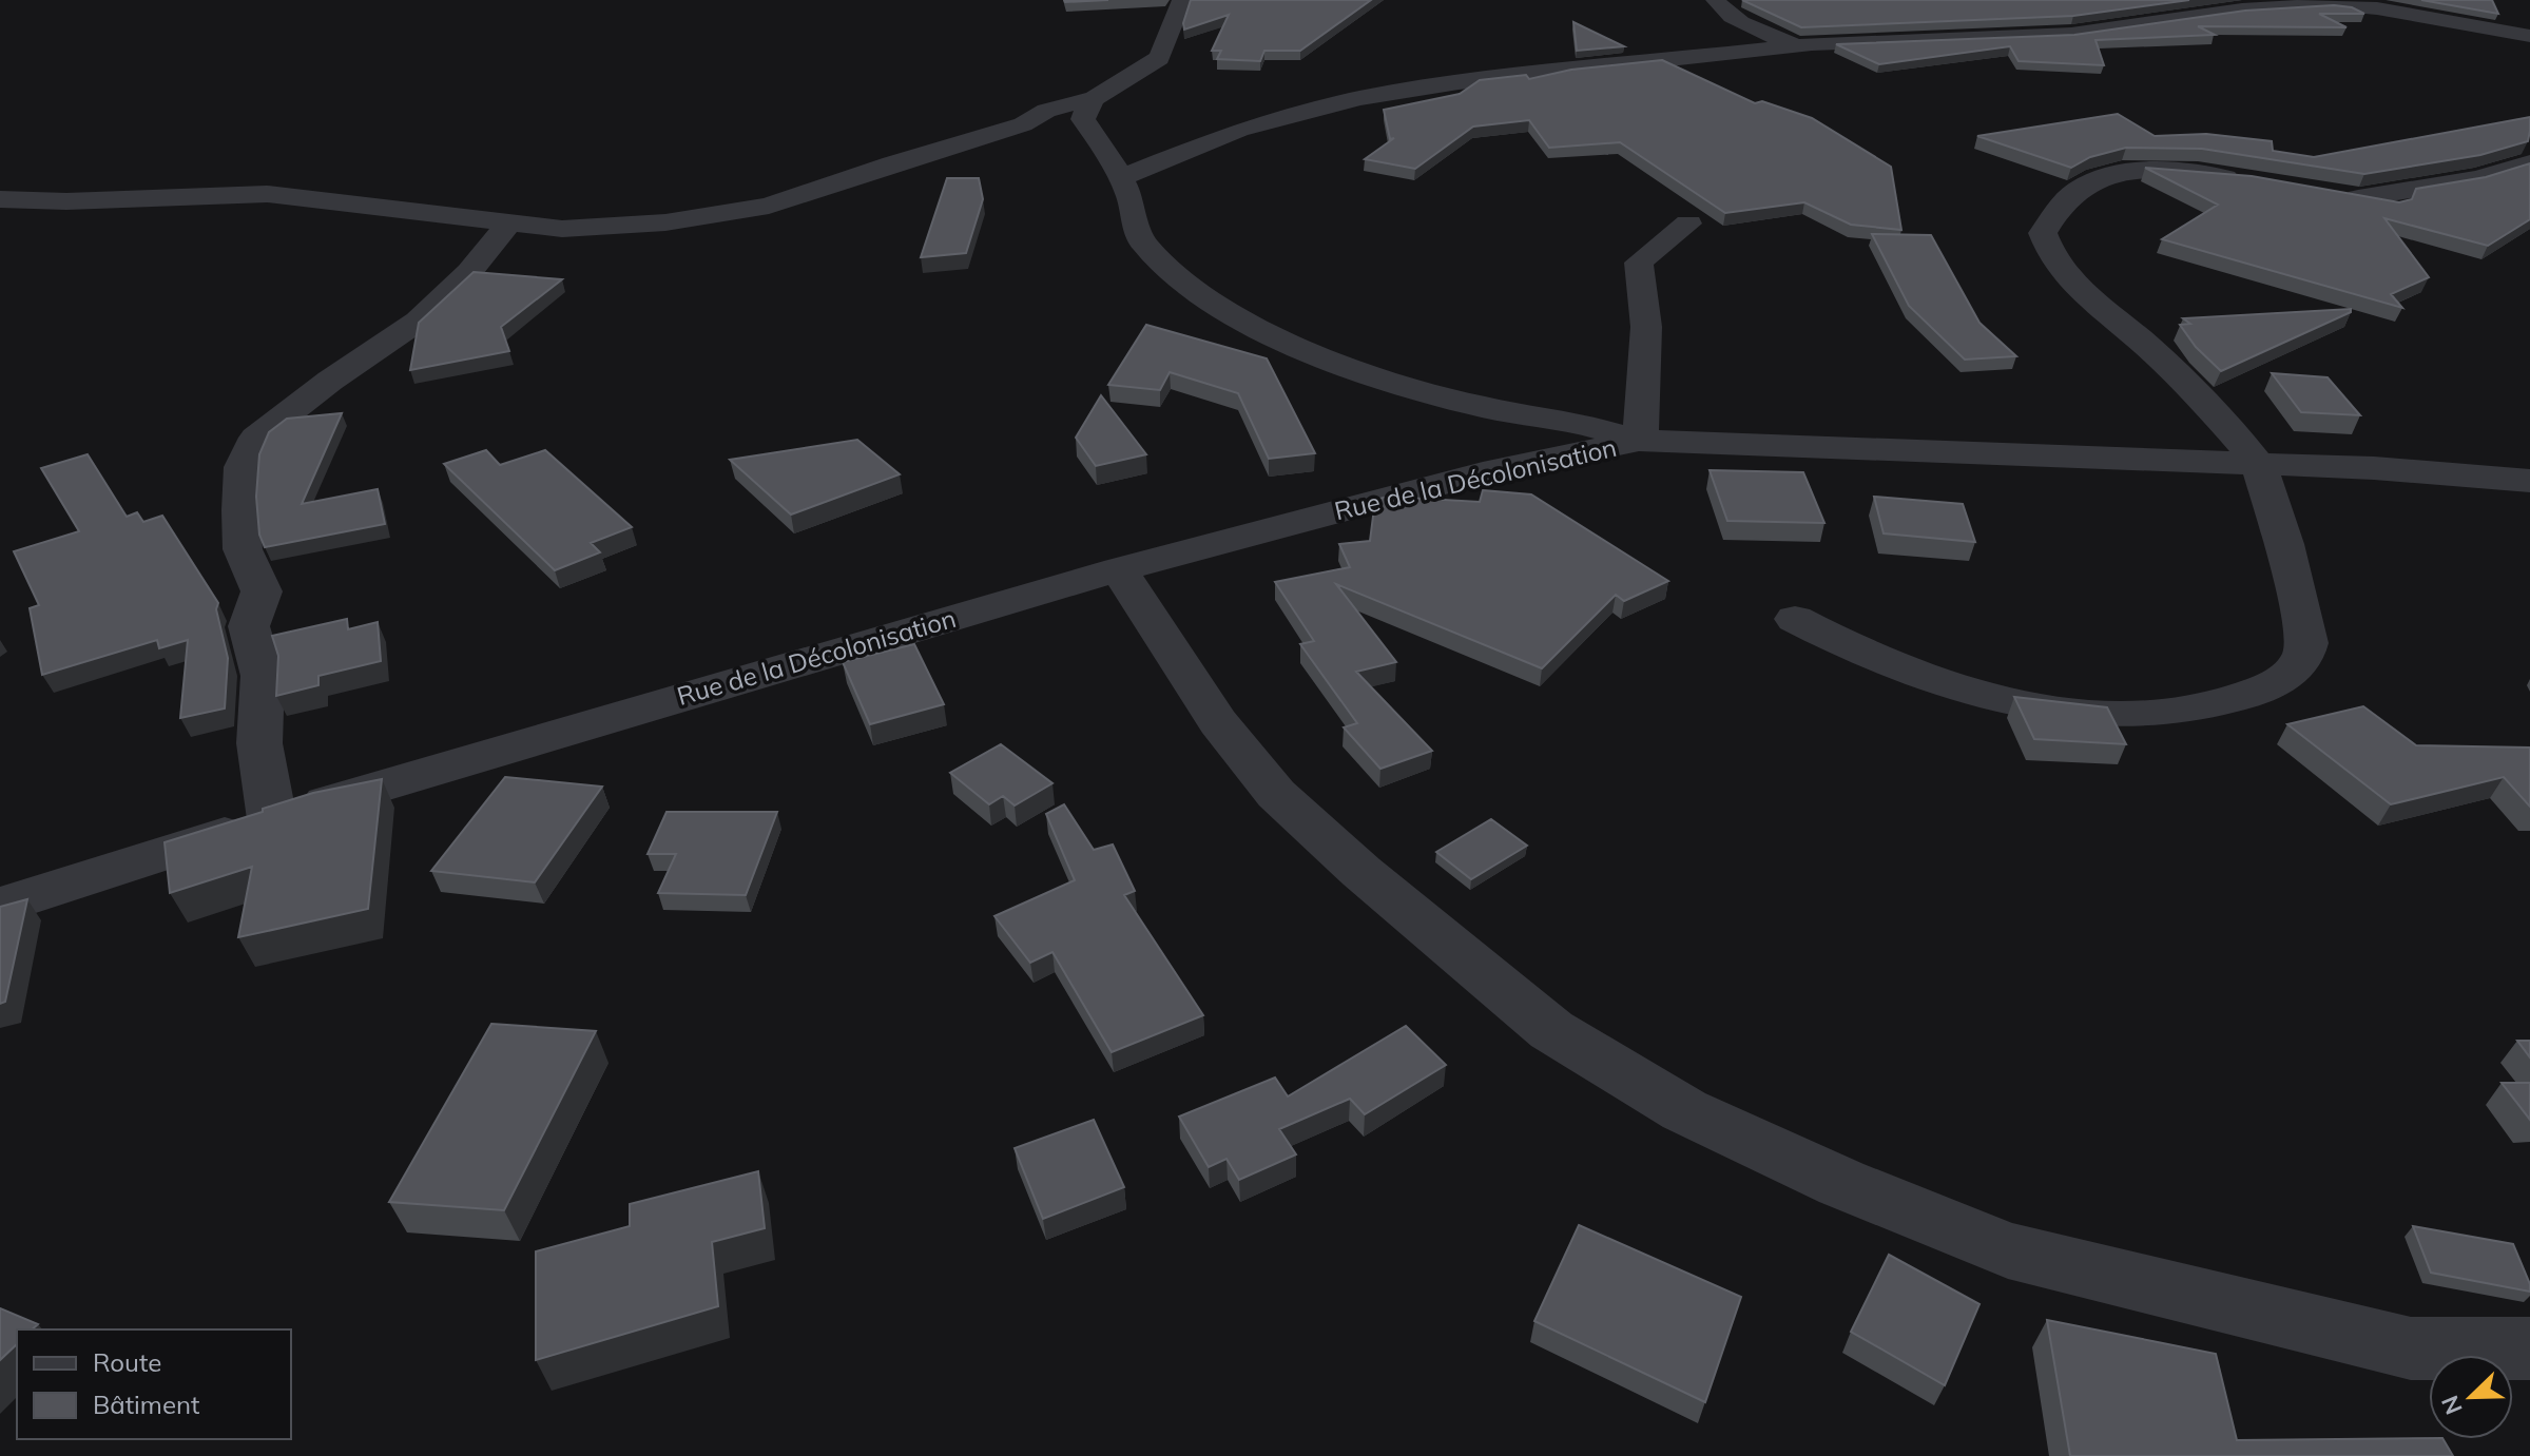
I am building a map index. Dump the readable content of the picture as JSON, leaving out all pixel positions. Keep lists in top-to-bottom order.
{
  "streets": {
    "street": ["Rue de la Décolonisation"]
  },
  "legend": ["Route", "Bâtiment"],
  "north": "bottom left"
}
